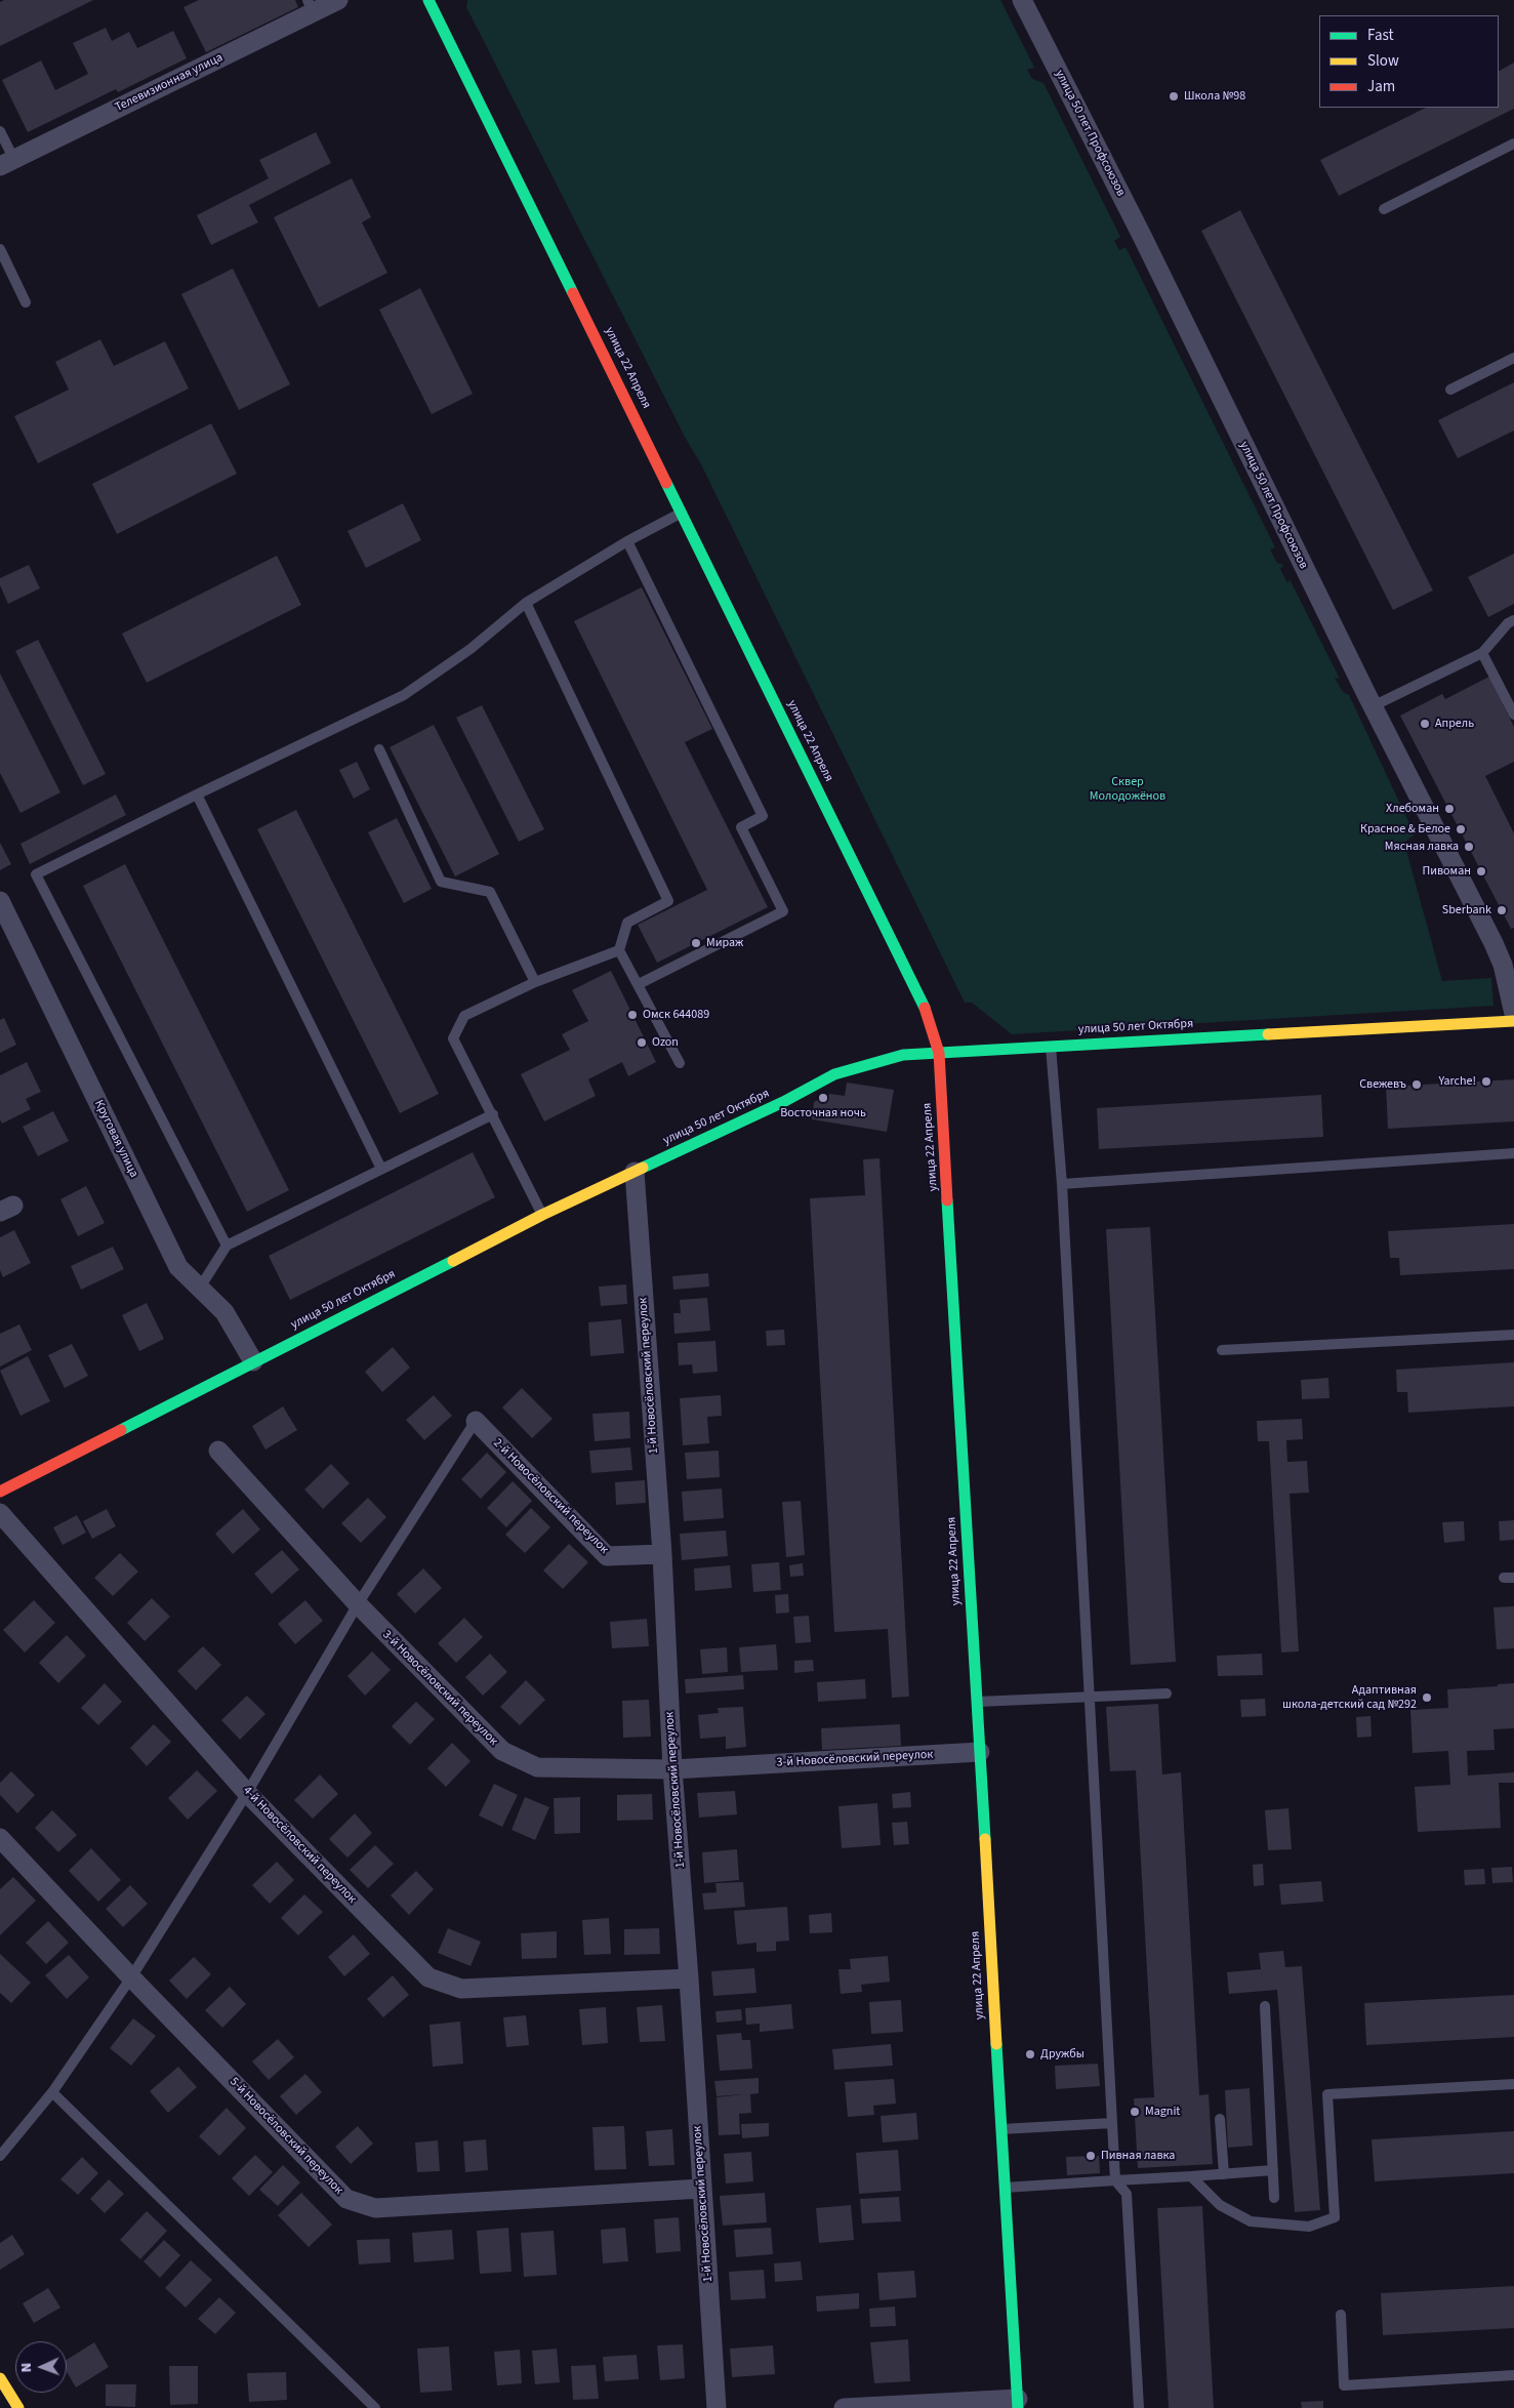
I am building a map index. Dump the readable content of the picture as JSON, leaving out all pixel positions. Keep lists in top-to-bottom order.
{
  "streets": {
    "main road": ["улица 22 Апреля", "улица 50 лет Октября"],
    "street": [
      "Телевизионная улица",
      "улица 50 лет Профсоюзов",
      "Круговая улица",
      "1-й Новосёловский переулок",
      "2-й Новосёловский переулок",
      "3-й Новосёловский переулок",
      "4-й Новосёловский переулок",
      "5-й Новосёловский переулок"
    ]
  },
  "crossings": [
    ["улица 22 Апреля", "улица 50 лет Октября"],
    ["улица 22 Апреля", "3-й Новосёловский переулок"],
    ["улица 50 лет Октября", "Круговая улица"],
    ["улица 50 лет Октября", "1-й Новосёловский переулок"],
    ["1-й Новосёловский переулок", "2-й Новосёловский переулок"],
    ["1-й Новосёловский переулок", "3-й Новосёловский переулок"],
    ["1-й Новосёловский переулок", "4-й Новосёловский переулок"],
    ["1-й Новосёловский переулок", "5-й Новосёловский переулок"]
  ],
  "parks": ["Сквер Молодожёнов"],
  "places": [
    "Школа №98",
    "Апрель",
    "Хлебоман",
    "Красное & Белое",
    "Мясная лавка",
    "Пивоман",
    "Sberbank",
    "Мираж",
    "Омск 644089",
    "Ozon",
    "Yarche!",
    "Свежевъ",
    "Восточная ночь",
    "Адаптивная школа-детский сад №292",
    "Дружбы",
    "Magnit",
    "Пивная лавка"
  ],
  "legend": ["Fast", "Slow", "Jam"],
  "north": "left"
}
